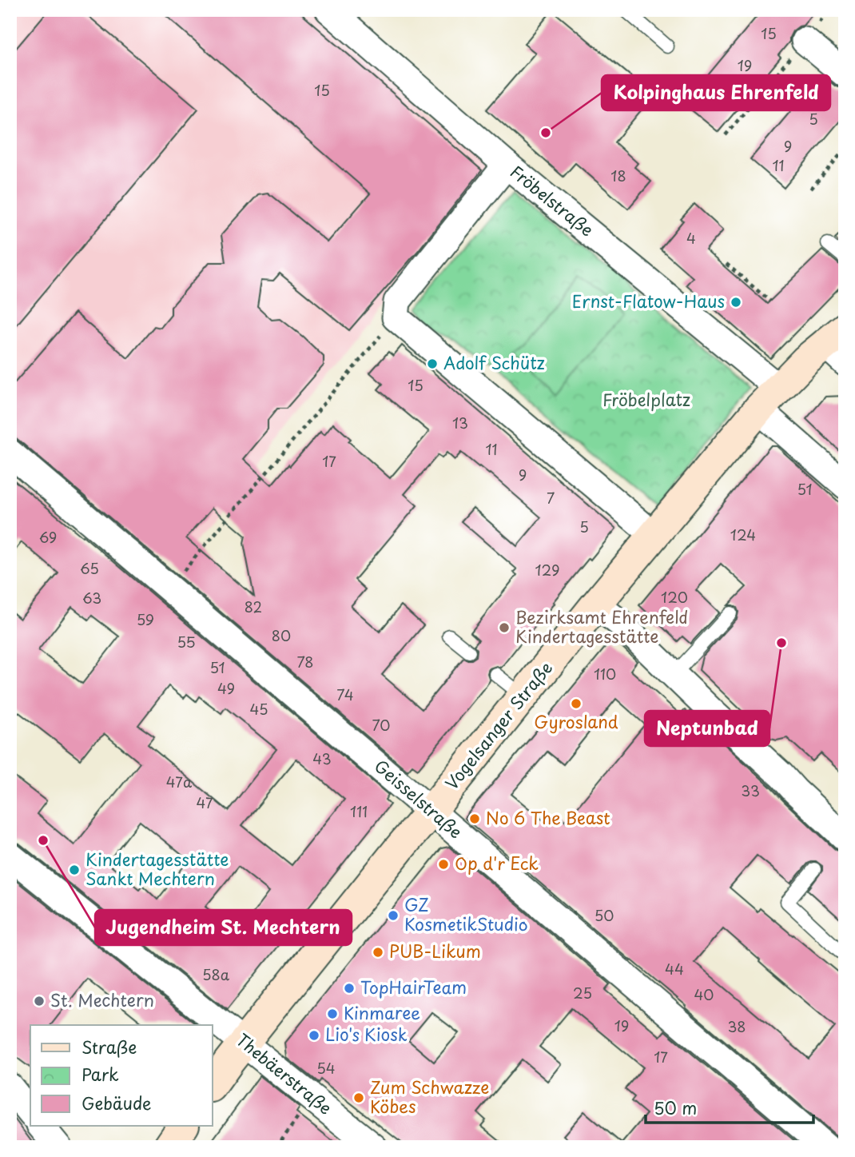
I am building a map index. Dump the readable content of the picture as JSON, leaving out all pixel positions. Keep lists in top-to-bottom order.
{
  "streets": {
    "street": [
      "Fröbelstraße",
      "Vogelsanger Straße",
      "Geisselstraße",
      "Thebäerstraße"
    ]
  },
  "crossings": [
    ["Fröbelstraße", "Vogelsanger Straße"],
    ["Vogelsanger Straße", "Geisselstraße"],
    ["Vogelsanger Straße", "Thebäerstraße"]
  ],
  "parks": ["Fröbelplatz"],
  "places": [
    "Kolpinghaus Ehrenfeld",
    "Ernst-Flatow-Haus",
    "Adolf Schütz",
    "Bezirksamt Ehrenfeld Kindertagesstätte",
    "Neptunbad",
    "Gyrosland",
    "No 6 The Beast",
    "Jugendheim St. Mechtern",
    "Op d'r Eck",
    "Kindertagesstätte Sankt Mechtern",
    "GZ KosmetikStudio",
    "PUB-Likum",
    "TopHairTeam",
    "St. Mechtern",
    "Kinmaree",
    "Lio's Kiosk",
    "Zum Schwazze Köbes"
  ],
  "house_numbers": [
    "15",
    "19",
    "15",
    "5",
    "9",
    "11",
    "18",
    "4",
    "15",
    "13",
    "11",
    "17",
    "9",
    "51",
    "7",
    "5",
    "124",
    "69",
    "65",
    "129",
    "120",
    "63",
    "82",
    "59",
    "80",
    "55",
    "78",
    "51",
    "110",
    "49",
    "74",
    "45",
    "70",
    "43",
    "47a",
    "33",
    "47",
    "111",
    "50",
    "44",
    "58a",
    "25",
    "40",
    "19",
    "38",
    "17",
    "54"
  ],
  "legend": ["Straße", "Park", "Gebäude"],
  "scale_bar": "50 m"
}
